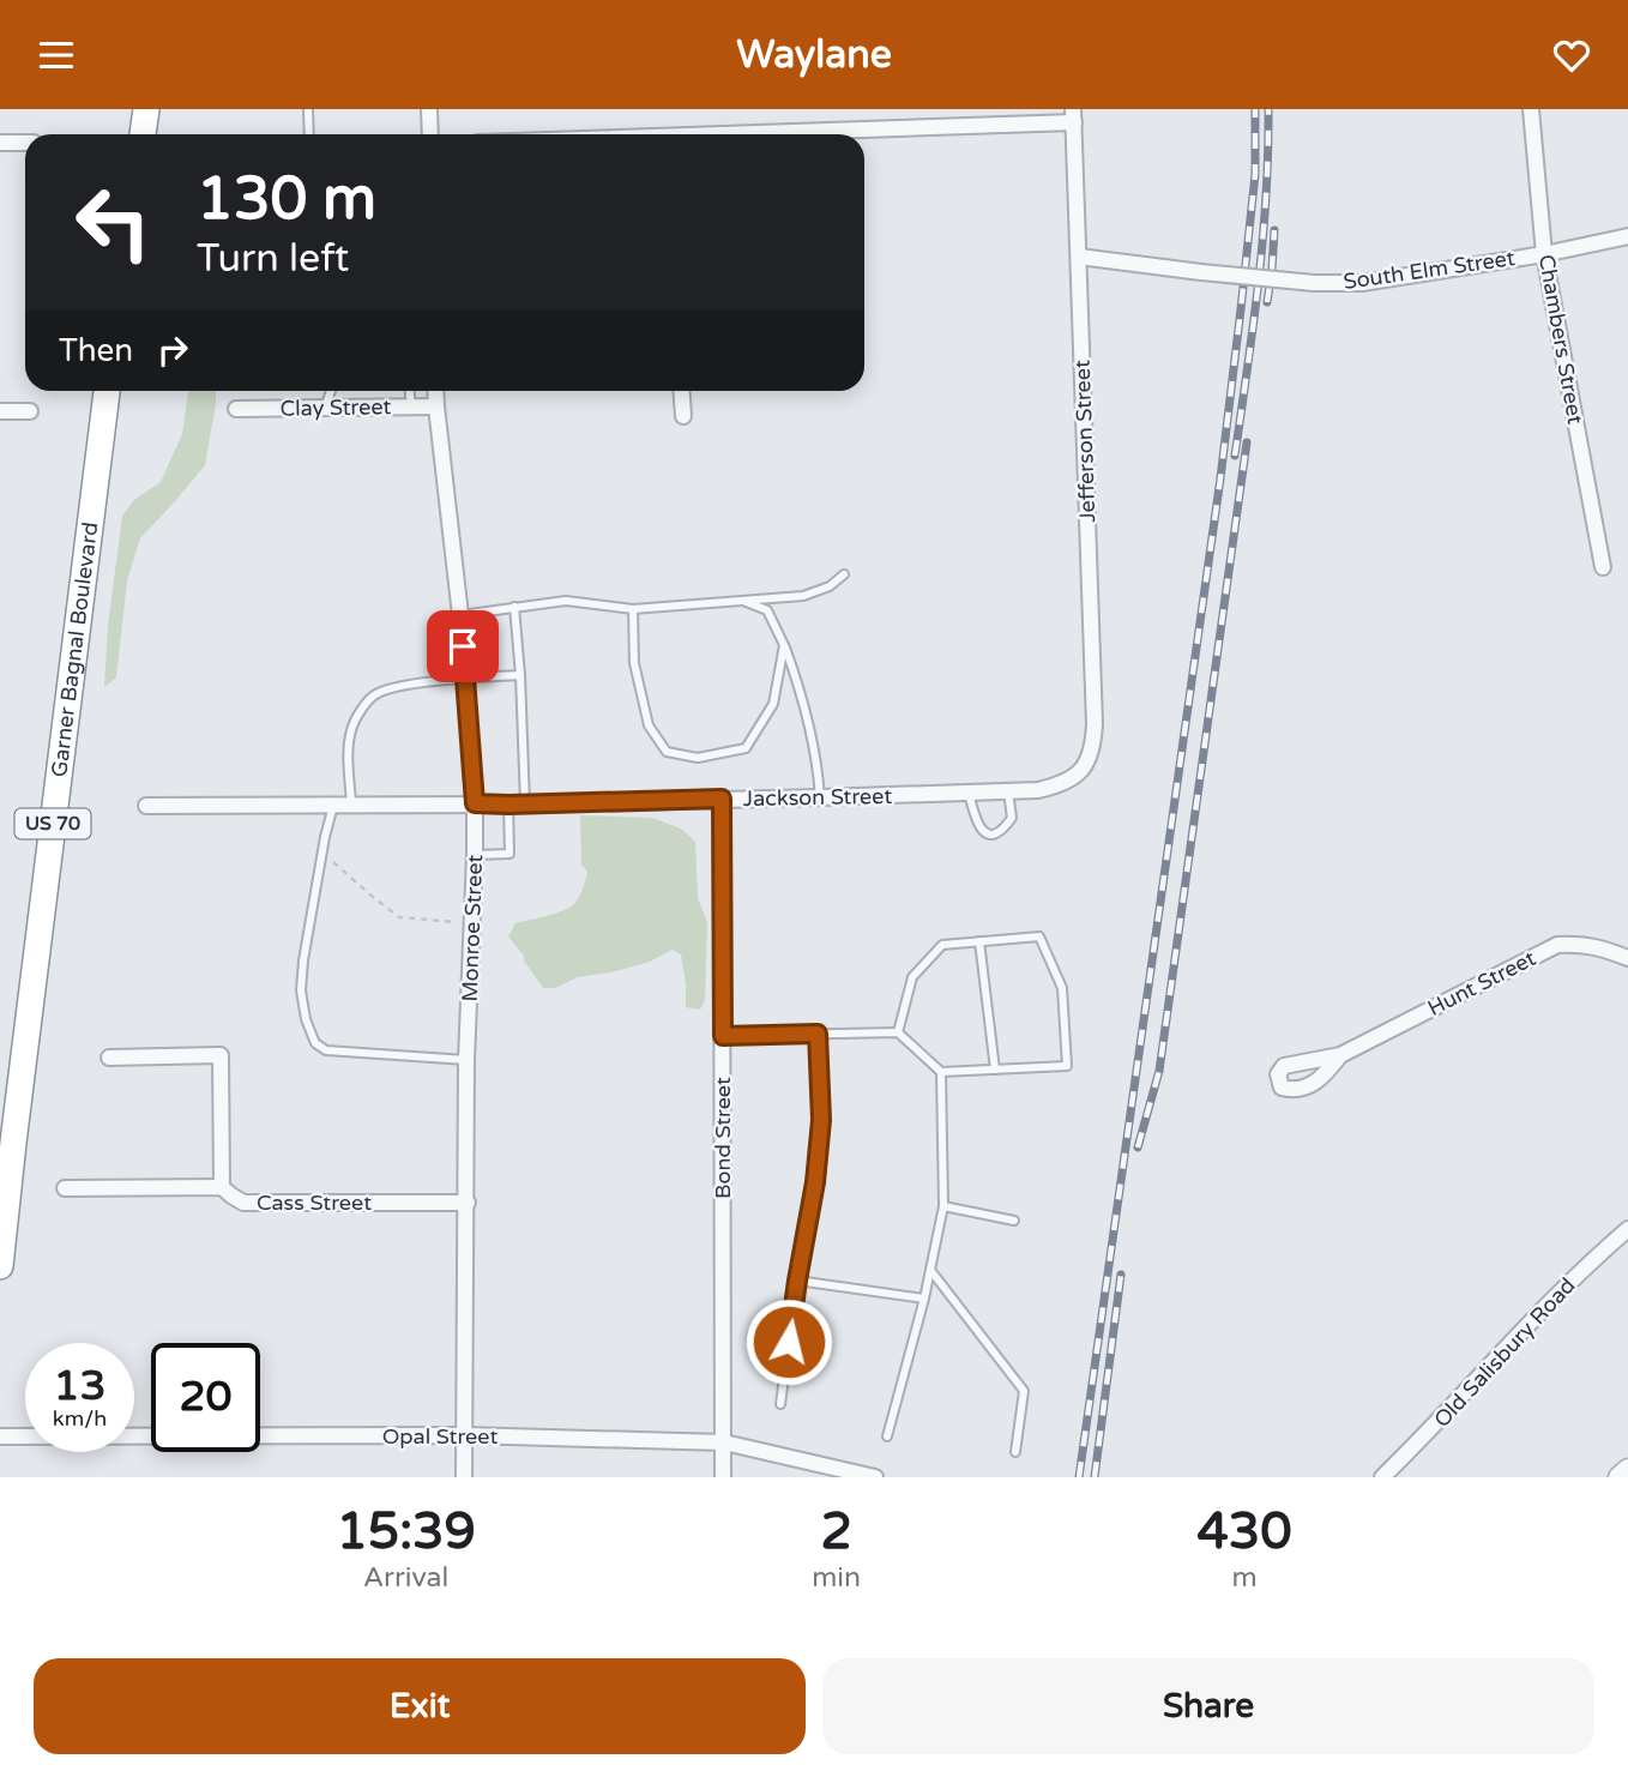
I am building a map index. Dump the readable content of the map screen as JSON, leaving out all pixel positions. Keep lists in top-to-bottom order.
{
  "streets": {
    "highway": ["Garner Bagnal Boulevard", "US 70"],
    "street": [
      "South Elm Street",
      "Chambers Street",
      "Clay Street",
      "Jefferson Street",
      "Jackson Street",
      "Monroe Street",
      "Hunt Street",
      "Bond Street",
      "Cass Street",
      "Old Salisbury Road",
      "Opal Street"
    ]
  },
  "crossings": [
    ["South Elm Street", "Chambers Street"],
    ["South Elm Street", "Jefferson Street"],
    ["Clay Street", "Monroe Street"],
    ["Jefferson Street", "Jackson Street"],
    ["Jackson Street", "Monroe Street"],
    ["Jackson Street", "Bond Street"],
    ["Monroe Street", "Cass Street"],
    ["Monroe Street", "Opal Street"],
    ["Bond Street", "Opal Street"]
  ],
  "page": {
    "header": "Waylane",
    "turn": ["130 m", "Turn left"],
    "then": "Then",
    "speed": "13 km/h",
    "limit": "20",
    "eta": [
      "15:39",
      "Arrival",
      "2",
      "min",
      "430",
      "m"
    ],
    "buttons": ["Exit", "Share"]
  }
}
